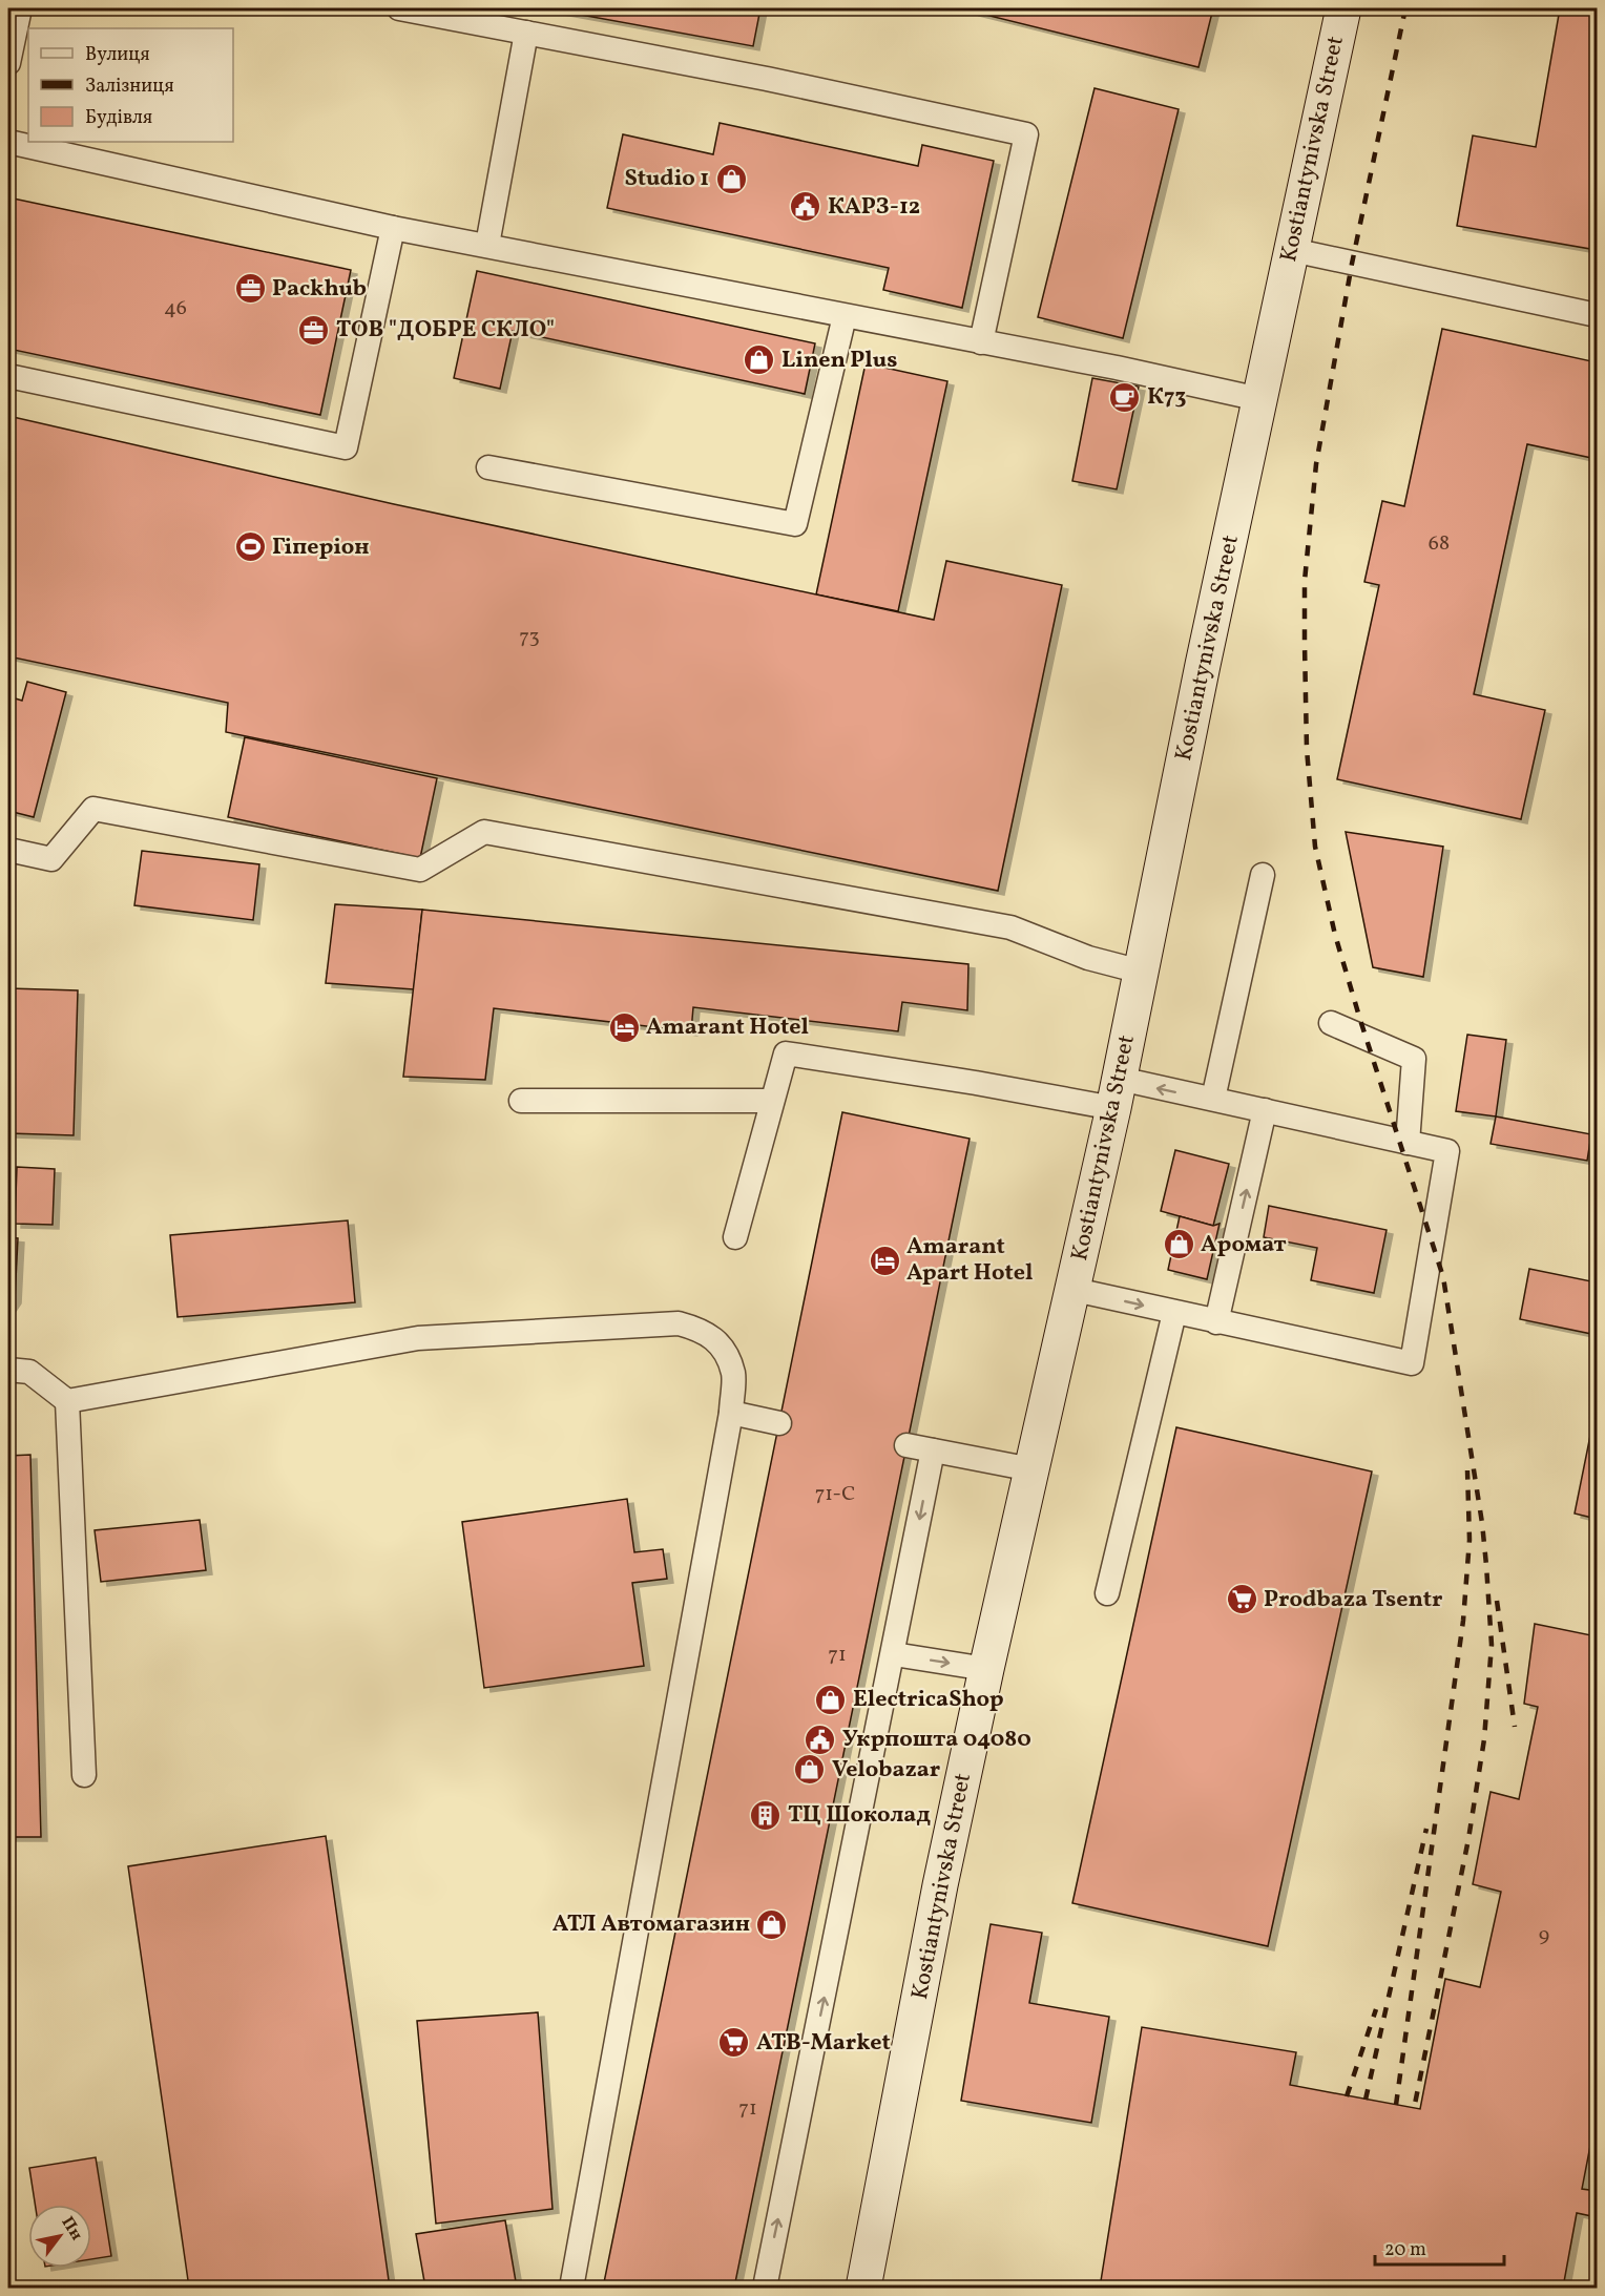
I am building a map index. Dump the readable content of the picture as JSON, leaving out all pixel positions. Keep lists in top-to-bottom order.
{
  "streets": {
    "main road": ["Kostiantynivska Street"]
  },
  "places": {
    "shop": [
      "Studio 1",
      "Linen Plus",
      "Аромат",
      "ElectricaShop",
      "Velobazar",
      "АТЛ Автомагазин"
    ],
    "public building": ["КАРЗ-12", "Укрпошта 04080"],
    "office": ["Packhub", "ТОВ \"ДОБРЕ СКЛО\""],
    "cafe": ["К73"],
    "sports": ["Гіперіон"],
    "hotel": ["Amarant Hotel", "Amarant Apart Hotel"],
    "supermarket": ["Prodbaza Tsentr", "ATB-Market"],
    "building": ["ТЦ Шоколад"]
  },
  "house_numbers": [
    "46",
    "68",
    "73",
    "71-С",
    "71",
    "9",
    "71"
  ],
  "legend": ["Вулиця", "Залізниця", "Будівля"],
  "scale_bar": "20 m",
  "north": "top right"
}
